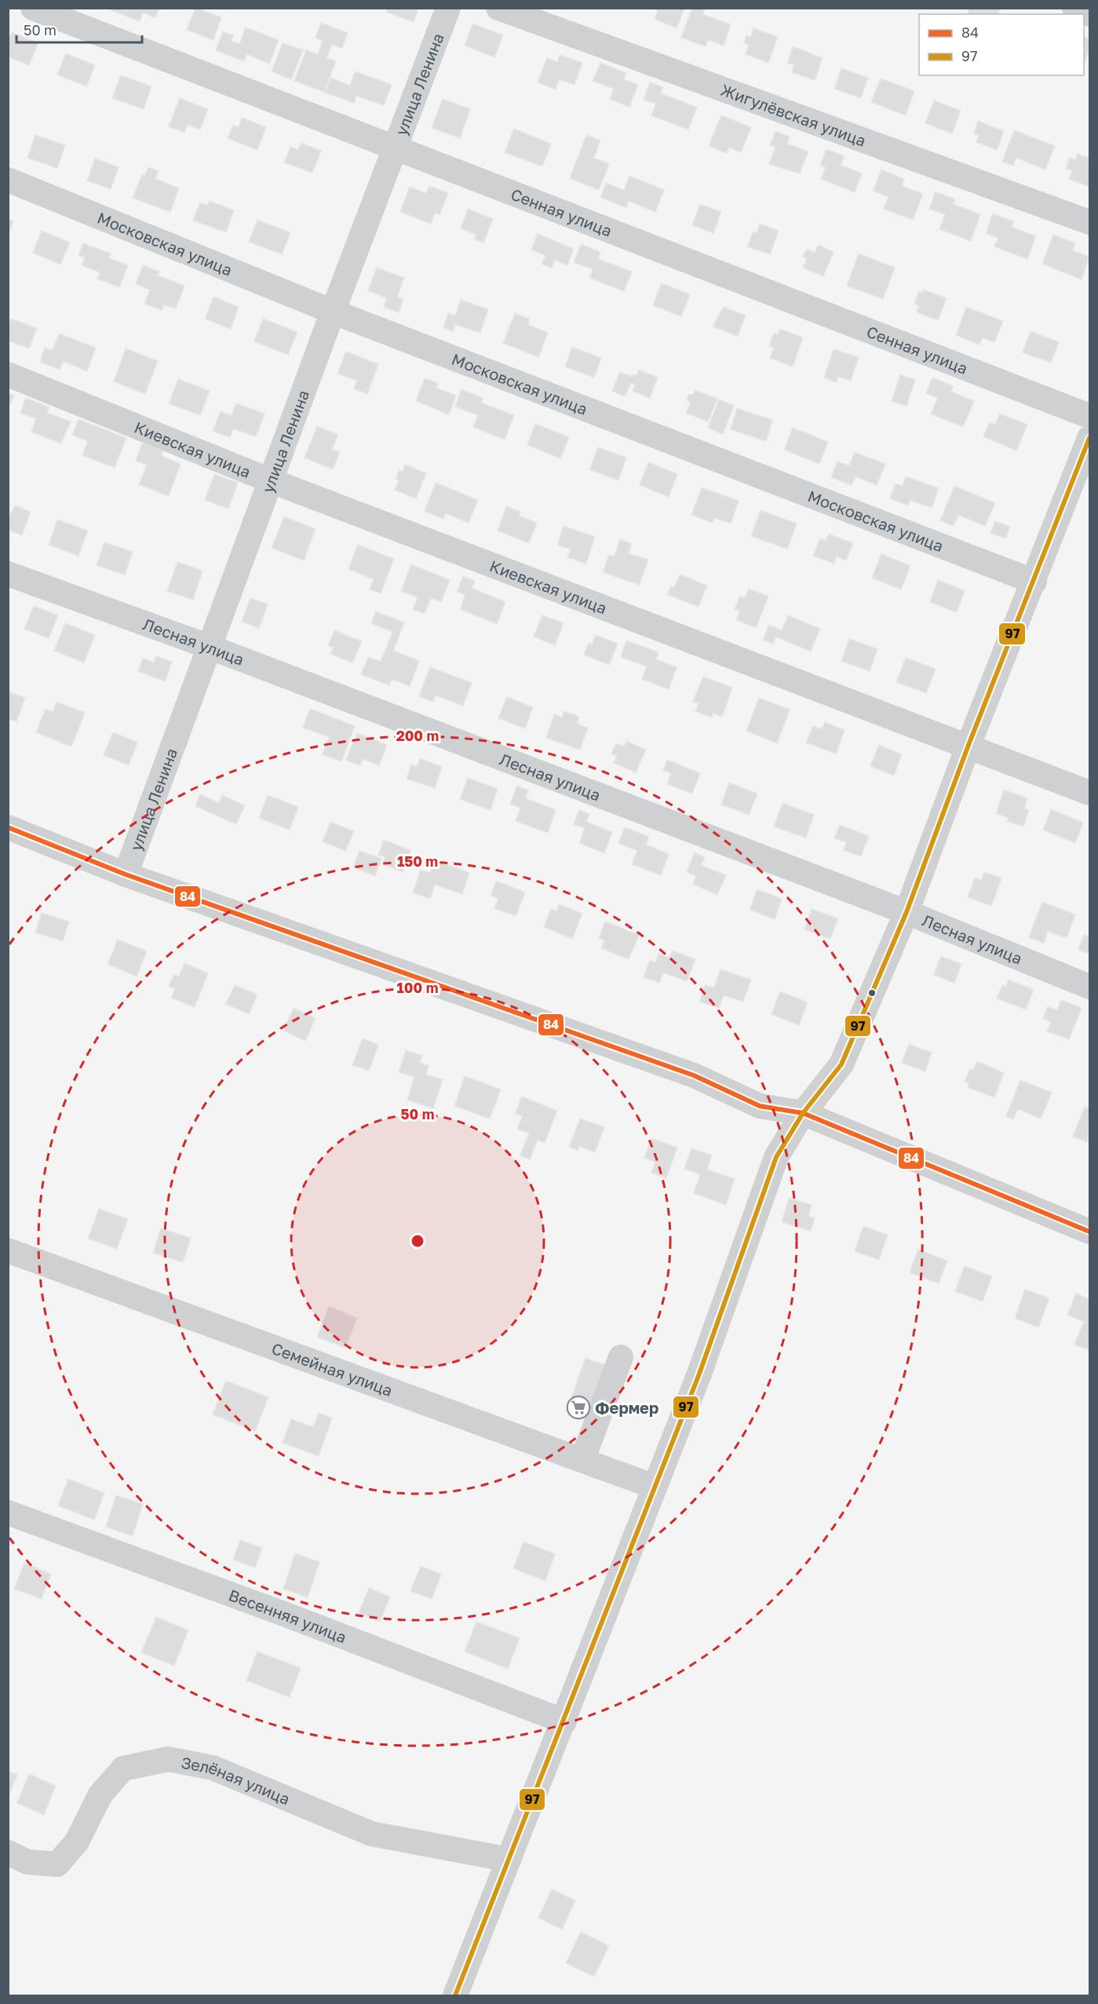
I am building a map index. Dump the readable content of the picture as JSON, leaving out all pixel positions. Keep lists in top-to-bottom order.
{
  "streets": {
    "street": [
      "улица Ленина",
      "Жигулёвская улица",
      "Сенная улица",
      "Московская улица",
      "Киевская улица",
      "Лесная улица",
      "Семейная улица",
      "Весенняя улица",
      "Зелёная улица"
    ]
  },
  "crossings": [
    ["улица Ленина", "Сенная улица"],
    ["улица Ленина", "Московская улица"],
    ["улица Ленина", "Киевская улица"],
    ["улица Ленина", "Лесная улица"]
  ],
  "places": {
    "supermarket": ["Фермер"]
  },
  "lines": ["transit line 97", "transit line 84"],
  "legend": ["84", "97"],
  "scale_bar": "50 m",
  "rings": [
    "200 m",
    "150 m",
    "100 m",
    "50 m"
  ]
}
